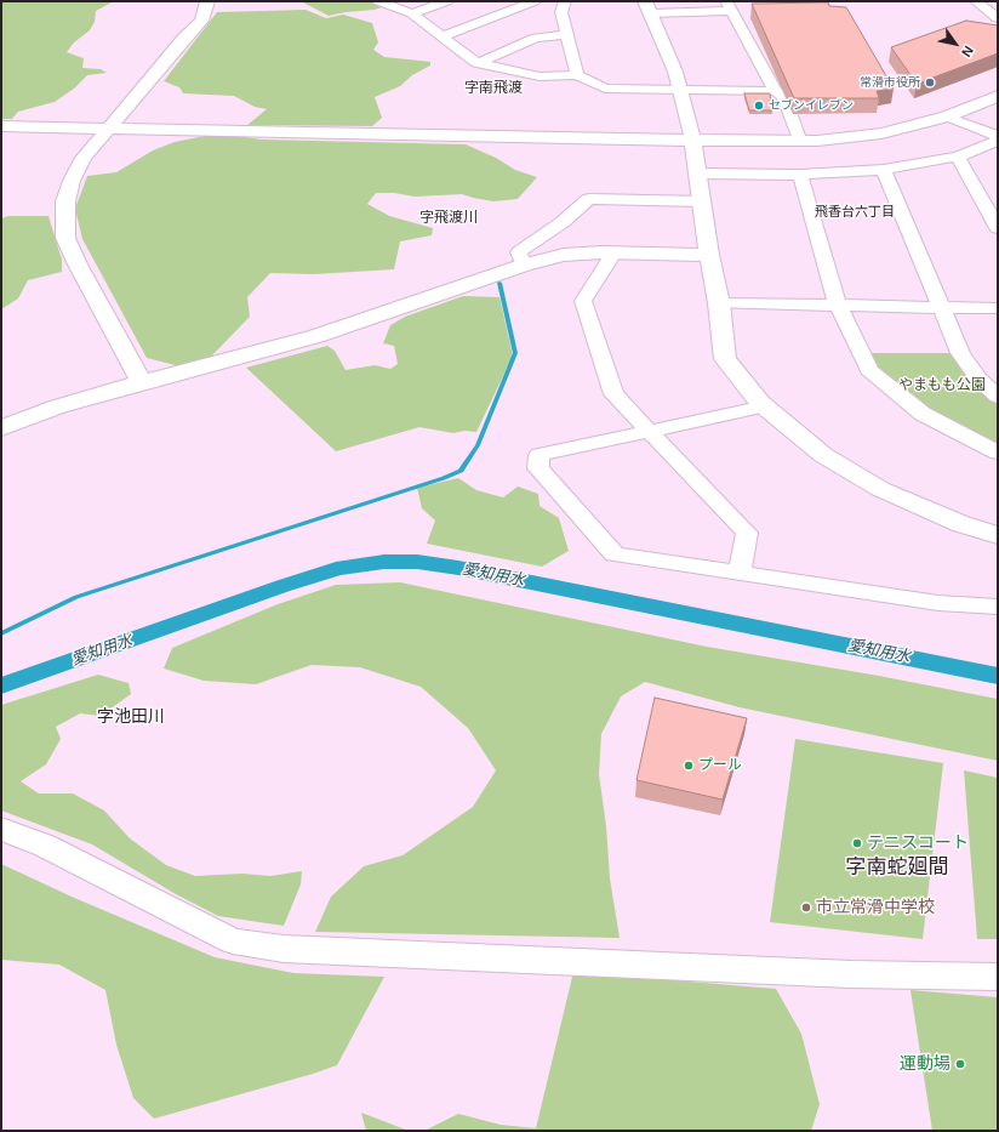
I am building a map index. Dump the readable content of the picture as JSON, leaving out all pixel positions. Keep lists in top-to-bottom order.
{
  "districts": [
    "字南飛渡",
    "飛香台六丁目",
    "字飛渡川",
    "字池田川",
    "字南蛇廻間"
  ],
  "water": ["愛知用水"],
  "parks": ["やまもも公園"],
  "places": [
    "常滑市役所",
    "セブンイレブン",
    "プール",
    "テニスコート",
    "市立常滑中学校",
    "運動場"
  ],
  "north": "bottom right"
}
